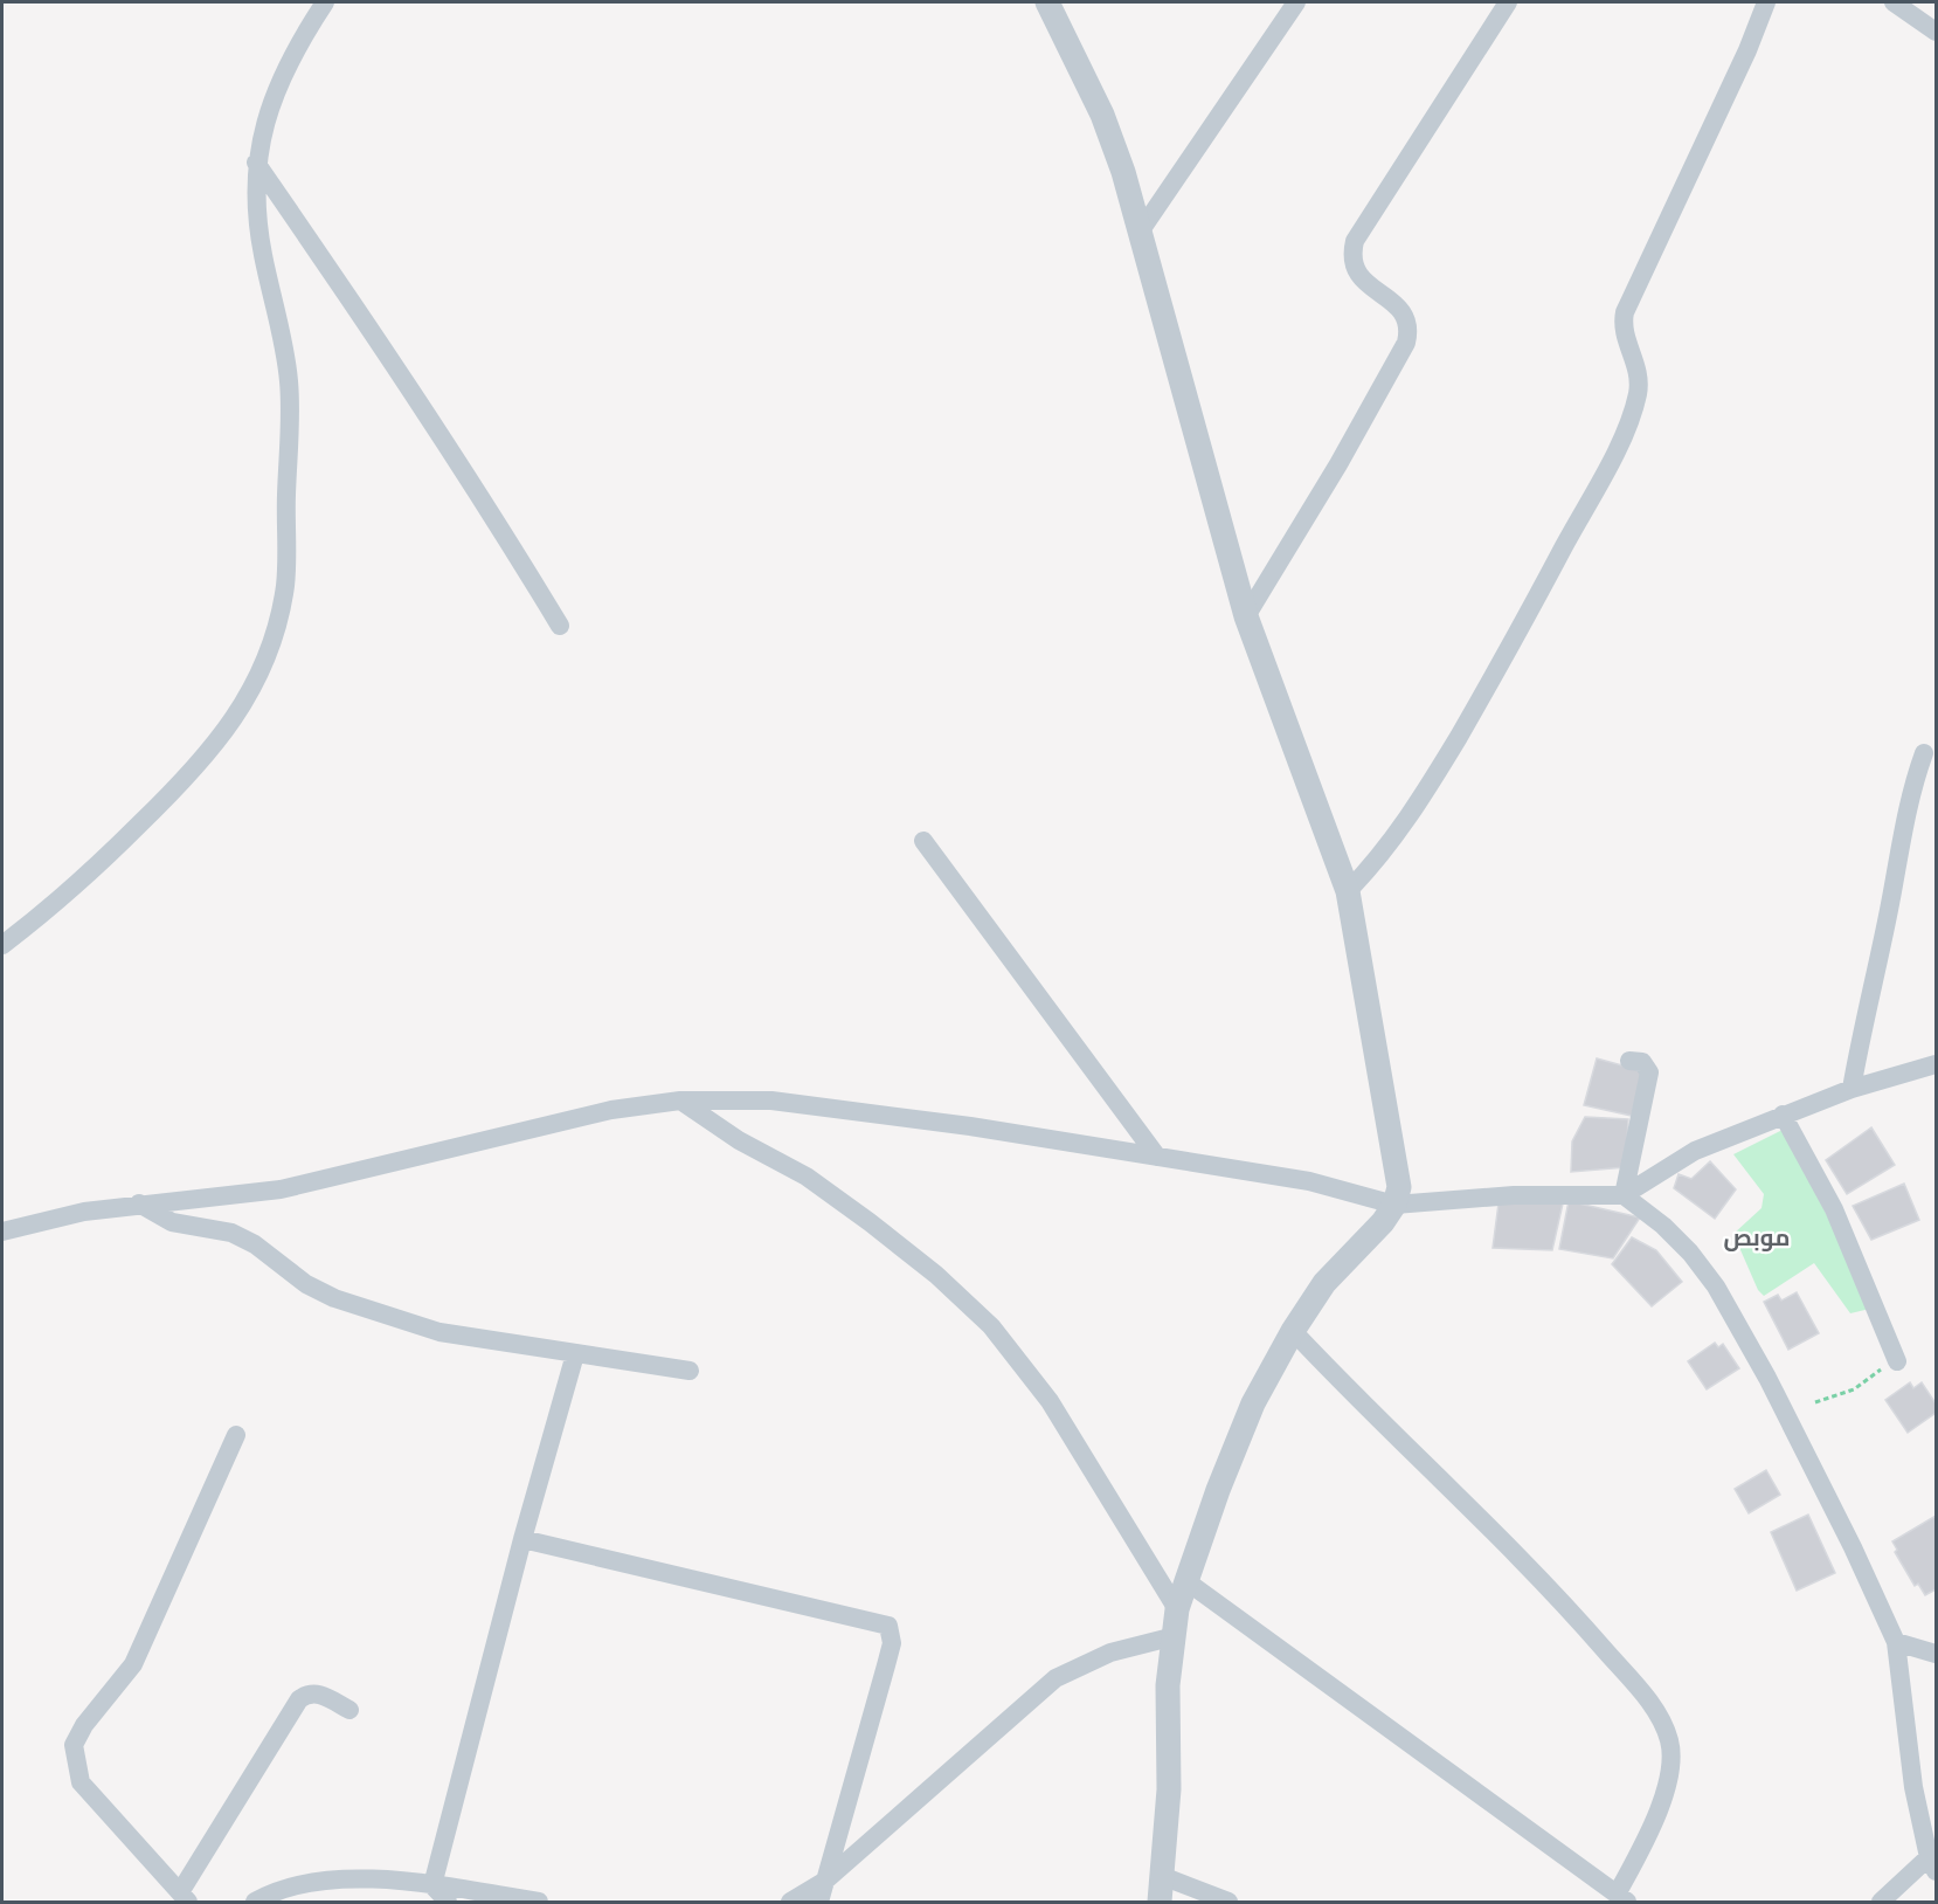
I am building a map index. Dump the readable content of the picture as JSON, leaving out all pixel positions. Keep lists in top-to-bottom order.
{
  "districts": ["موبص"]
}
